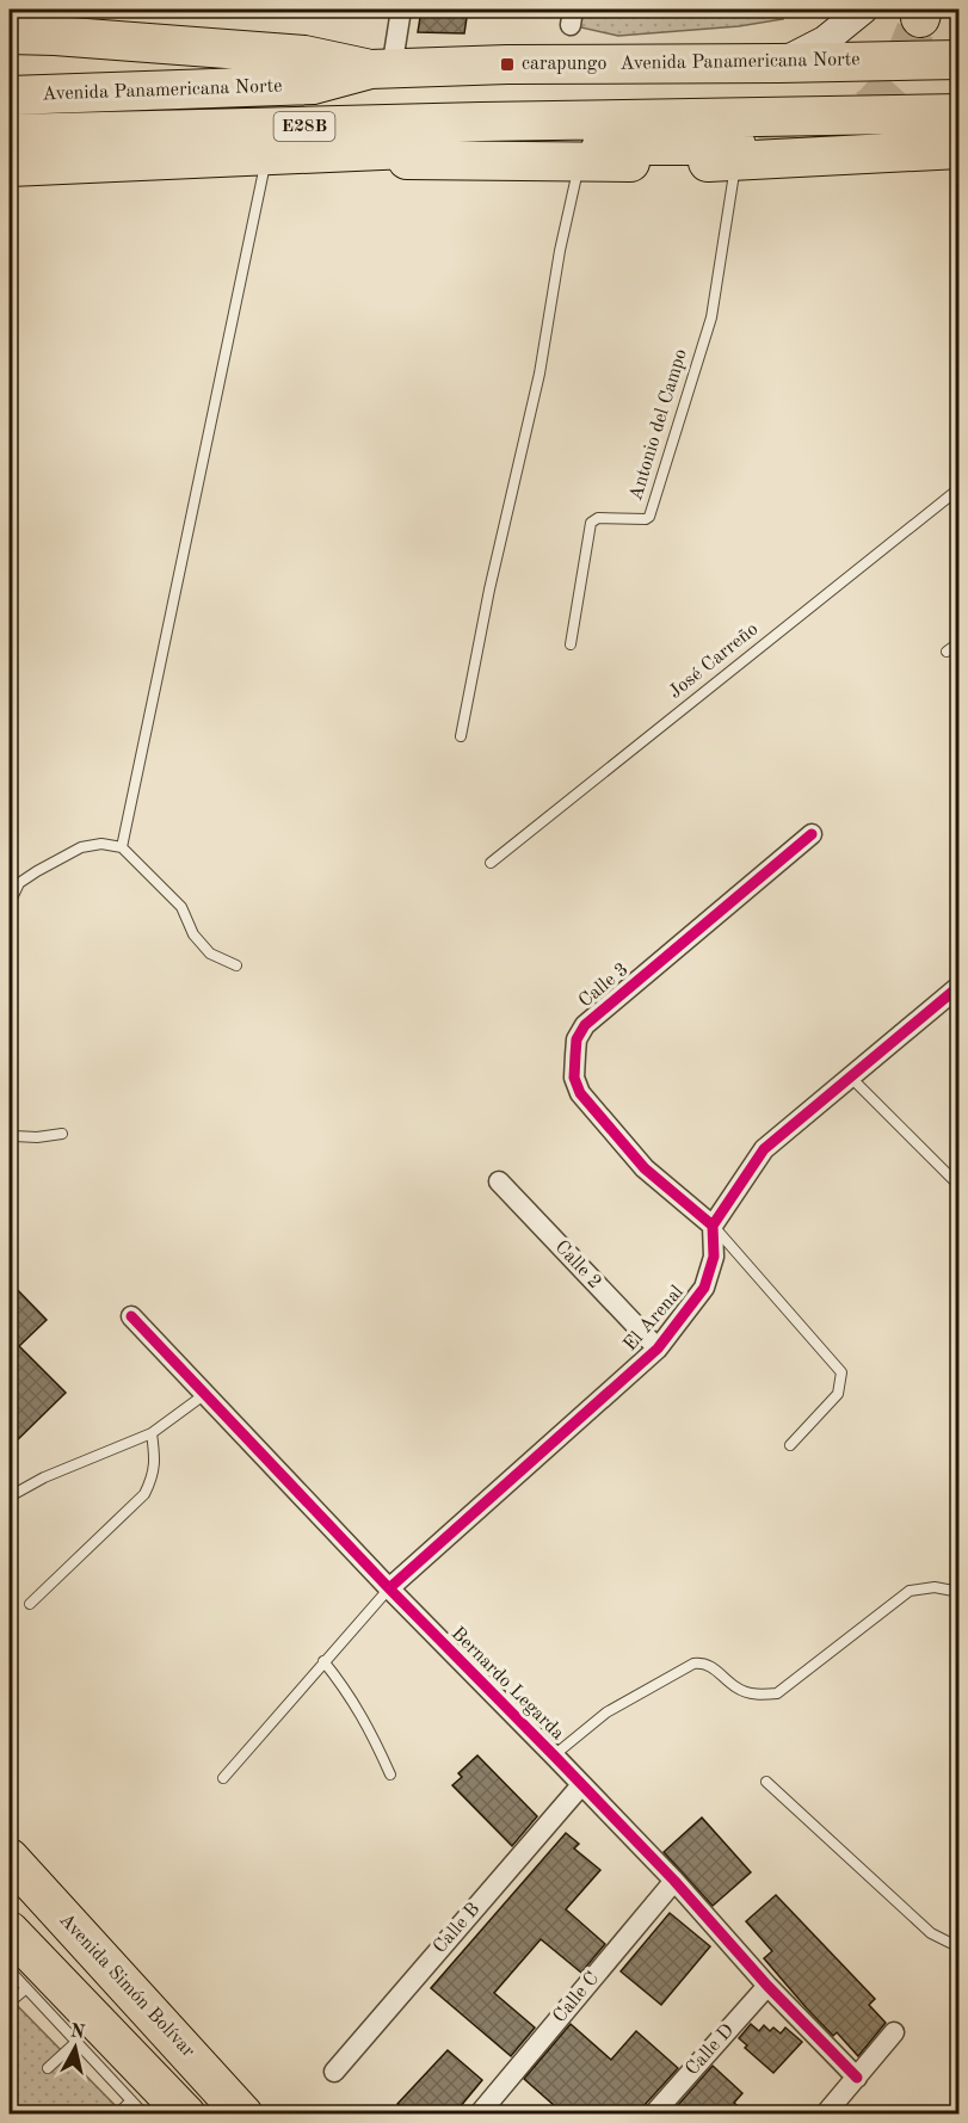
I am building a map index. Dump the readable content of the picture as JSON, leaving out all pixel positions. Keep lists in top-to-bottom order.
{
  "streets": {
    "highway": ["Avenida Panamericana Norte", "E28B", "Avenida Simón Bolívar"],
    "street": [
      "Calle 3",
      "Calle 2",
      "El Arenal",
      "Bernardo Legarda",
      "Calle B",
      "Calle C",
      "Calle D"
    ],
    "lane": ["Antonio del Campo", "José Carreño"]
  },
  "crossings": [
    ["Calle 3", "El Arenal"],
    ["Calle 2", "El Arenal"],
    ["El Arenal", "Bernardo Legarda"],
    ["Bernardo Legarda", "Calle B"],
    ["Bernardo Legarda", "Calle C"],
    ["Bernardo Legarda", "Calle D"]
  ],
  "places": {
    "transit": ["carapungo"]
  },
  "north": "top"
}
